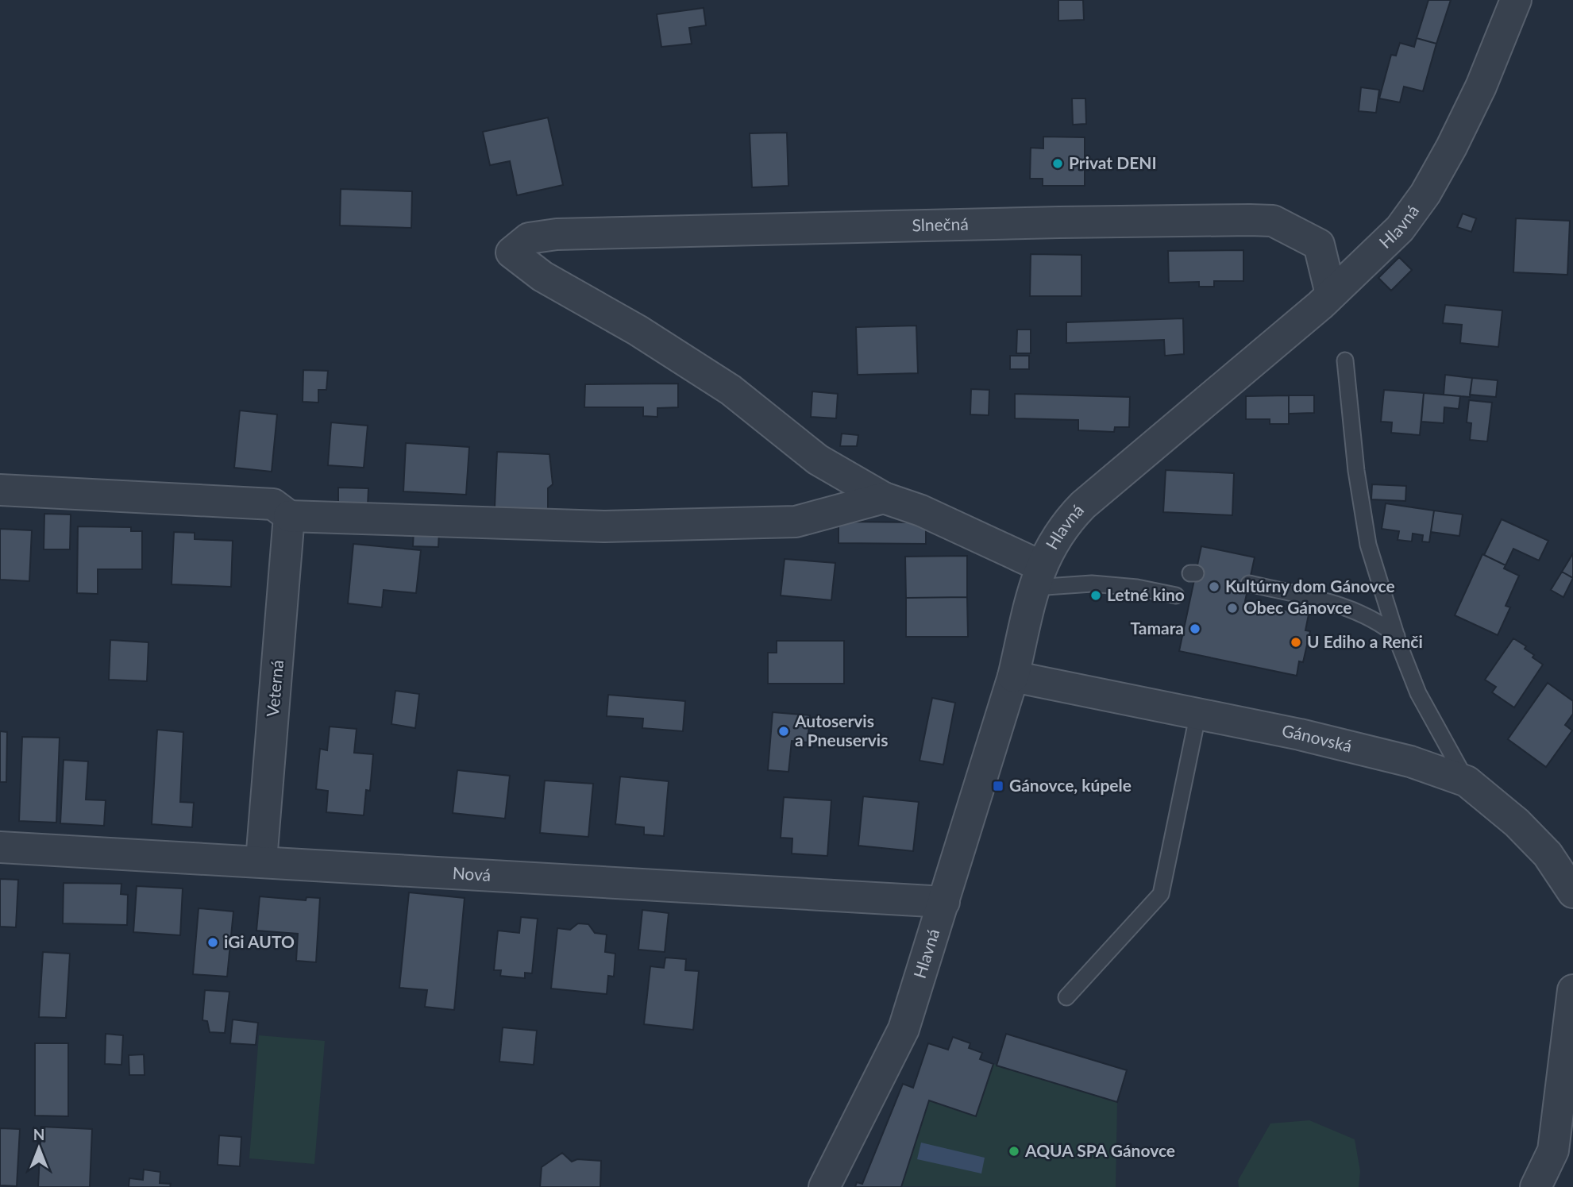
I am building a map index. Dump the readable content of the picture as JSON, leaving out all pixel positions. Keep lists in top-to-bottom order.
{
  "streets": {
    "street": [
      "Slnečná",
      "Hlavná",
      "Veterná",
      "Gánovská",
      "Nová"
    ]
  },
  "crossings": [
    ["Slnečná", "Hlavná"],
    ["Hlavná", "Gánovská"],
    ["Hlavná", "Nová"],
    ["Veterná", "Nová"]
  ],
  "places": {
    "other": [
      "Privat DENI",
      "Kultúrny dom Gánovce",
      "Letné kino",
      "Obec Gánovce",
      "Tamara",
      "U Ediho a Renči",
      "Autoservis a Pneuservis",
      "iGi AUTO",
      "AQUA SPA Gánovce"
    ],
    "transit": ["Gánovce, kúpele"]
  },
  "north": "top"
}
